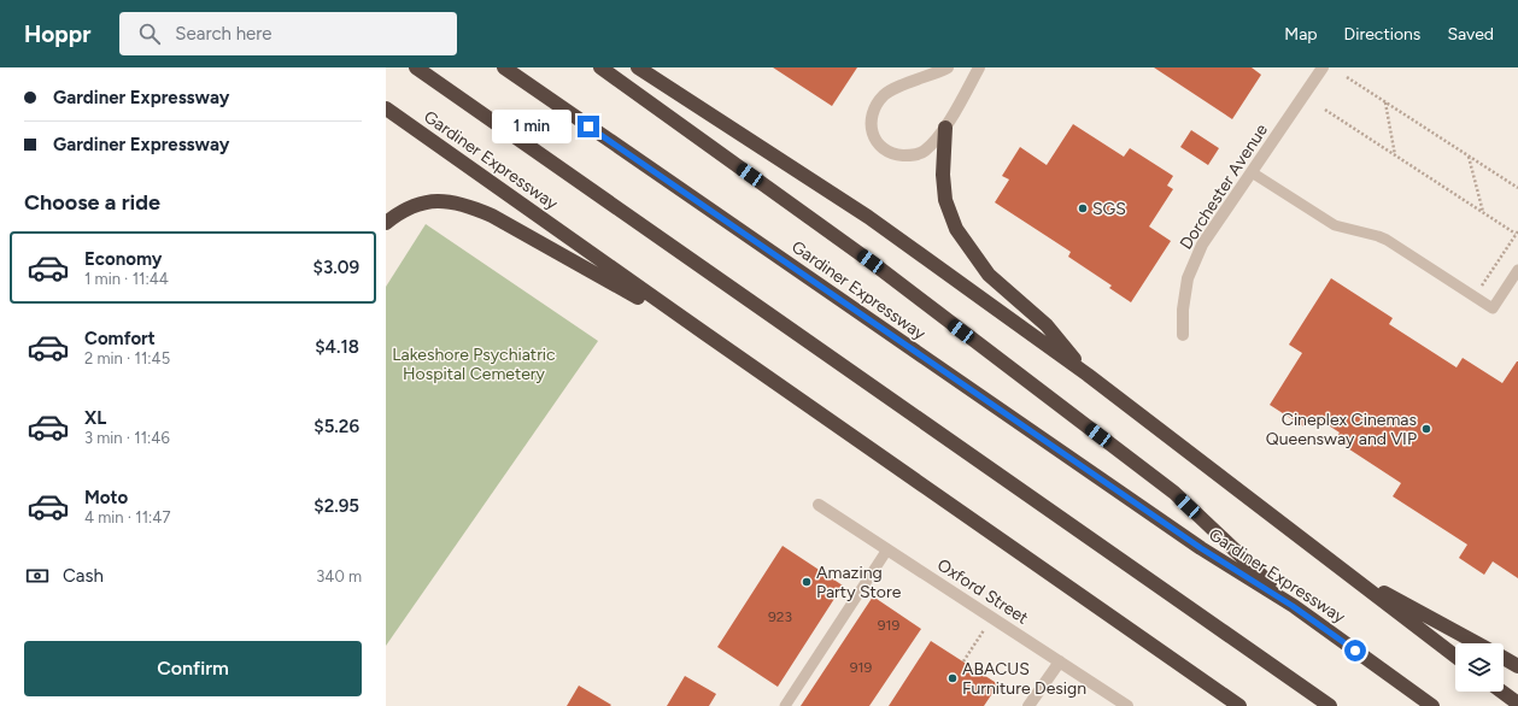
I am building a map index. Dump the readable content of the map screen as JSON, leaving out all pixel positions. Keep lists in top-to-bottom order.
{
  "streets": {
    "highway": ["Gardiner Expressway"],
    "street": ["Dorchester Avenue", "Oxford Street"]
  },
  "parks": ["Lakeshore Psychiatric Hospital Cemetery"],
  "places": [
    "SGS",
    "Cineplex Cinemas Queensway and VIP",
    "Amazing Party Store",
    "ABACUS Furniture Design"
  ],
  "house_numbers": ["923", "919", "919"],
  "page": {
    "header": "Hoppr",
    "search": "Search here",
    "nav": ["Map", "Directions", "Saved"],
    "banner": ["Gardiner Expressway", "Gardiner Expressway"],
    "bubble": "1 min",
    "heading": "Choose a ride",
    "list": [
      {
        "name": "Economy",
        "note": "1 min · 11:44",
        "value": "$3.09"
      },
      {
        "name": "Comfort",
        "note": "2 min · 11:45",
        "value": "$4.18"
      },
      {
        "name": "XL",
        "note": "3 min · 11:46",
        "value": "$5.26"
      },
      {
        "name": "Moto",
        "note": "4 min · 11:47",
        "value": "$2.95"
      }
    ],
    "pay": ["Cash", "340 m"],
    "buttons": "Confirm"
  }
}
